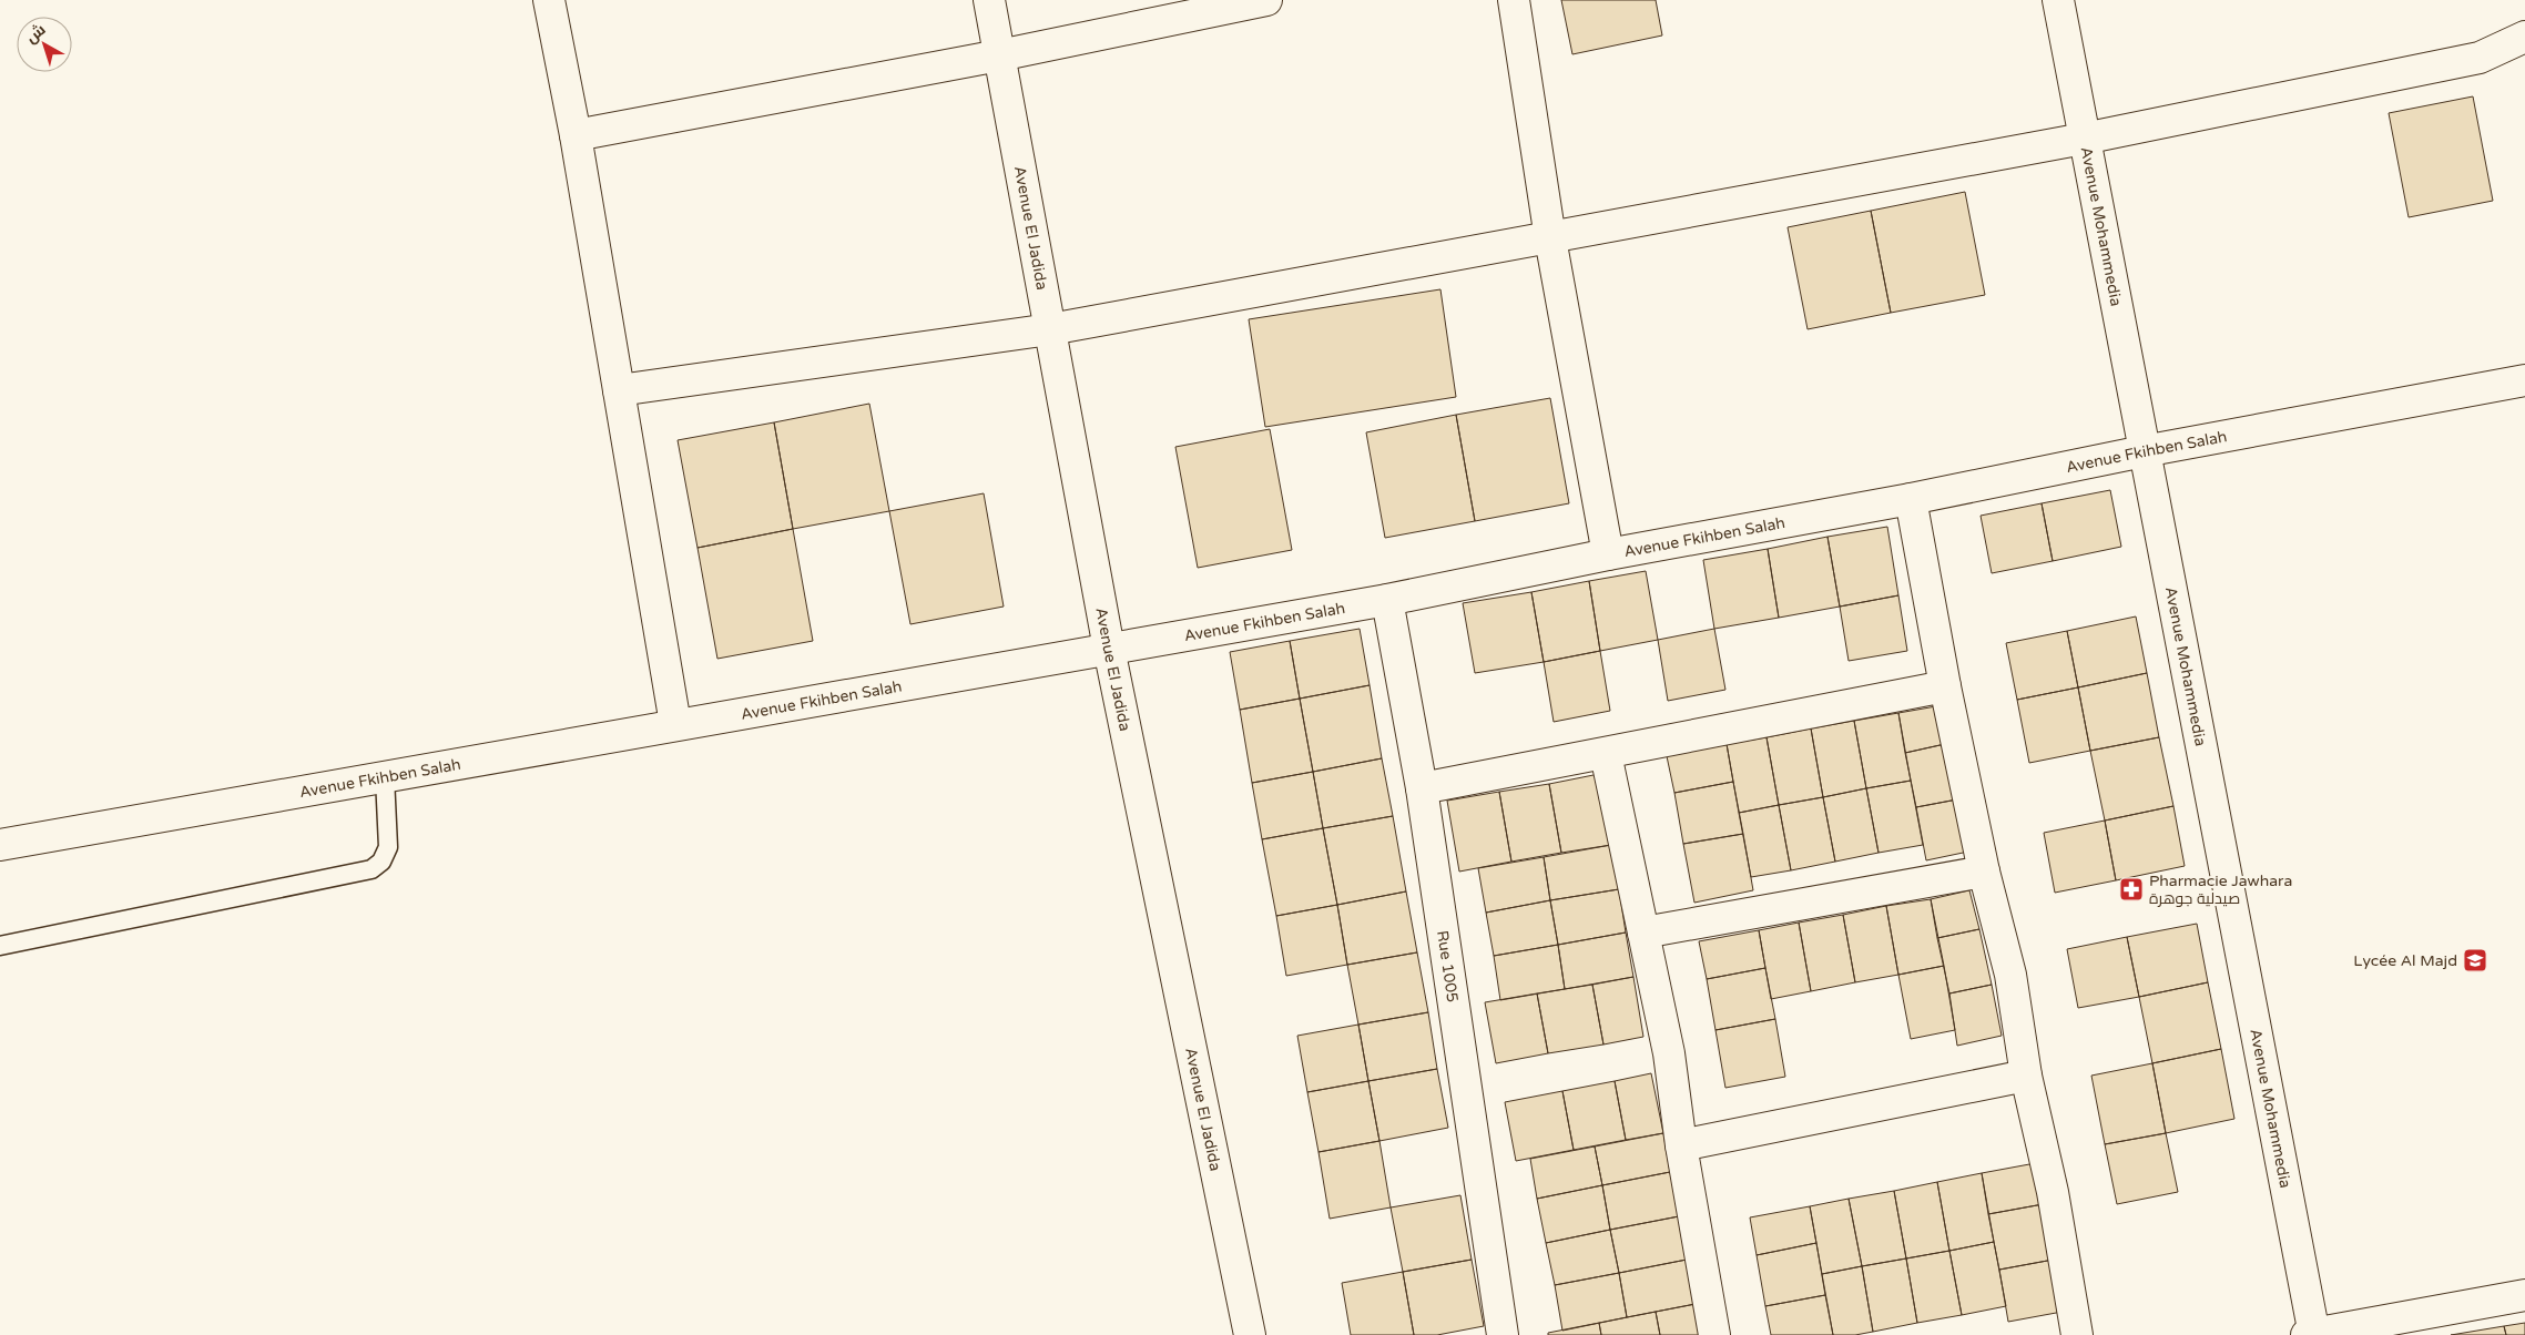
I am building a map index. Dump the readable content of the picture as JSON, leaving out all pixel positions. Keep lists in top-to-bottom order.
{
  "streets": {
    "street": [
      "Avenue Mohammedia",
      "Avenue El Jadida",
      "Avenue Fkihben Salah",
      "Rue 1005"
    ]
  },
  "crossings": [
    ["Avenue Mohammedia", "Avenue Fkihben Salah"],
    ["Avenue El Jadida", "Avenue Fkihben Salah"],
    ["Avenue Fkihben Salah", "Rue 1005"]
  ],
  "places": {
    "pharmacy": ["Pharmacie Jawhara صيدلية جوهرة"],
    "school or university": ["Lycée Al Majd"]
  },
  "north": "top left"
}
